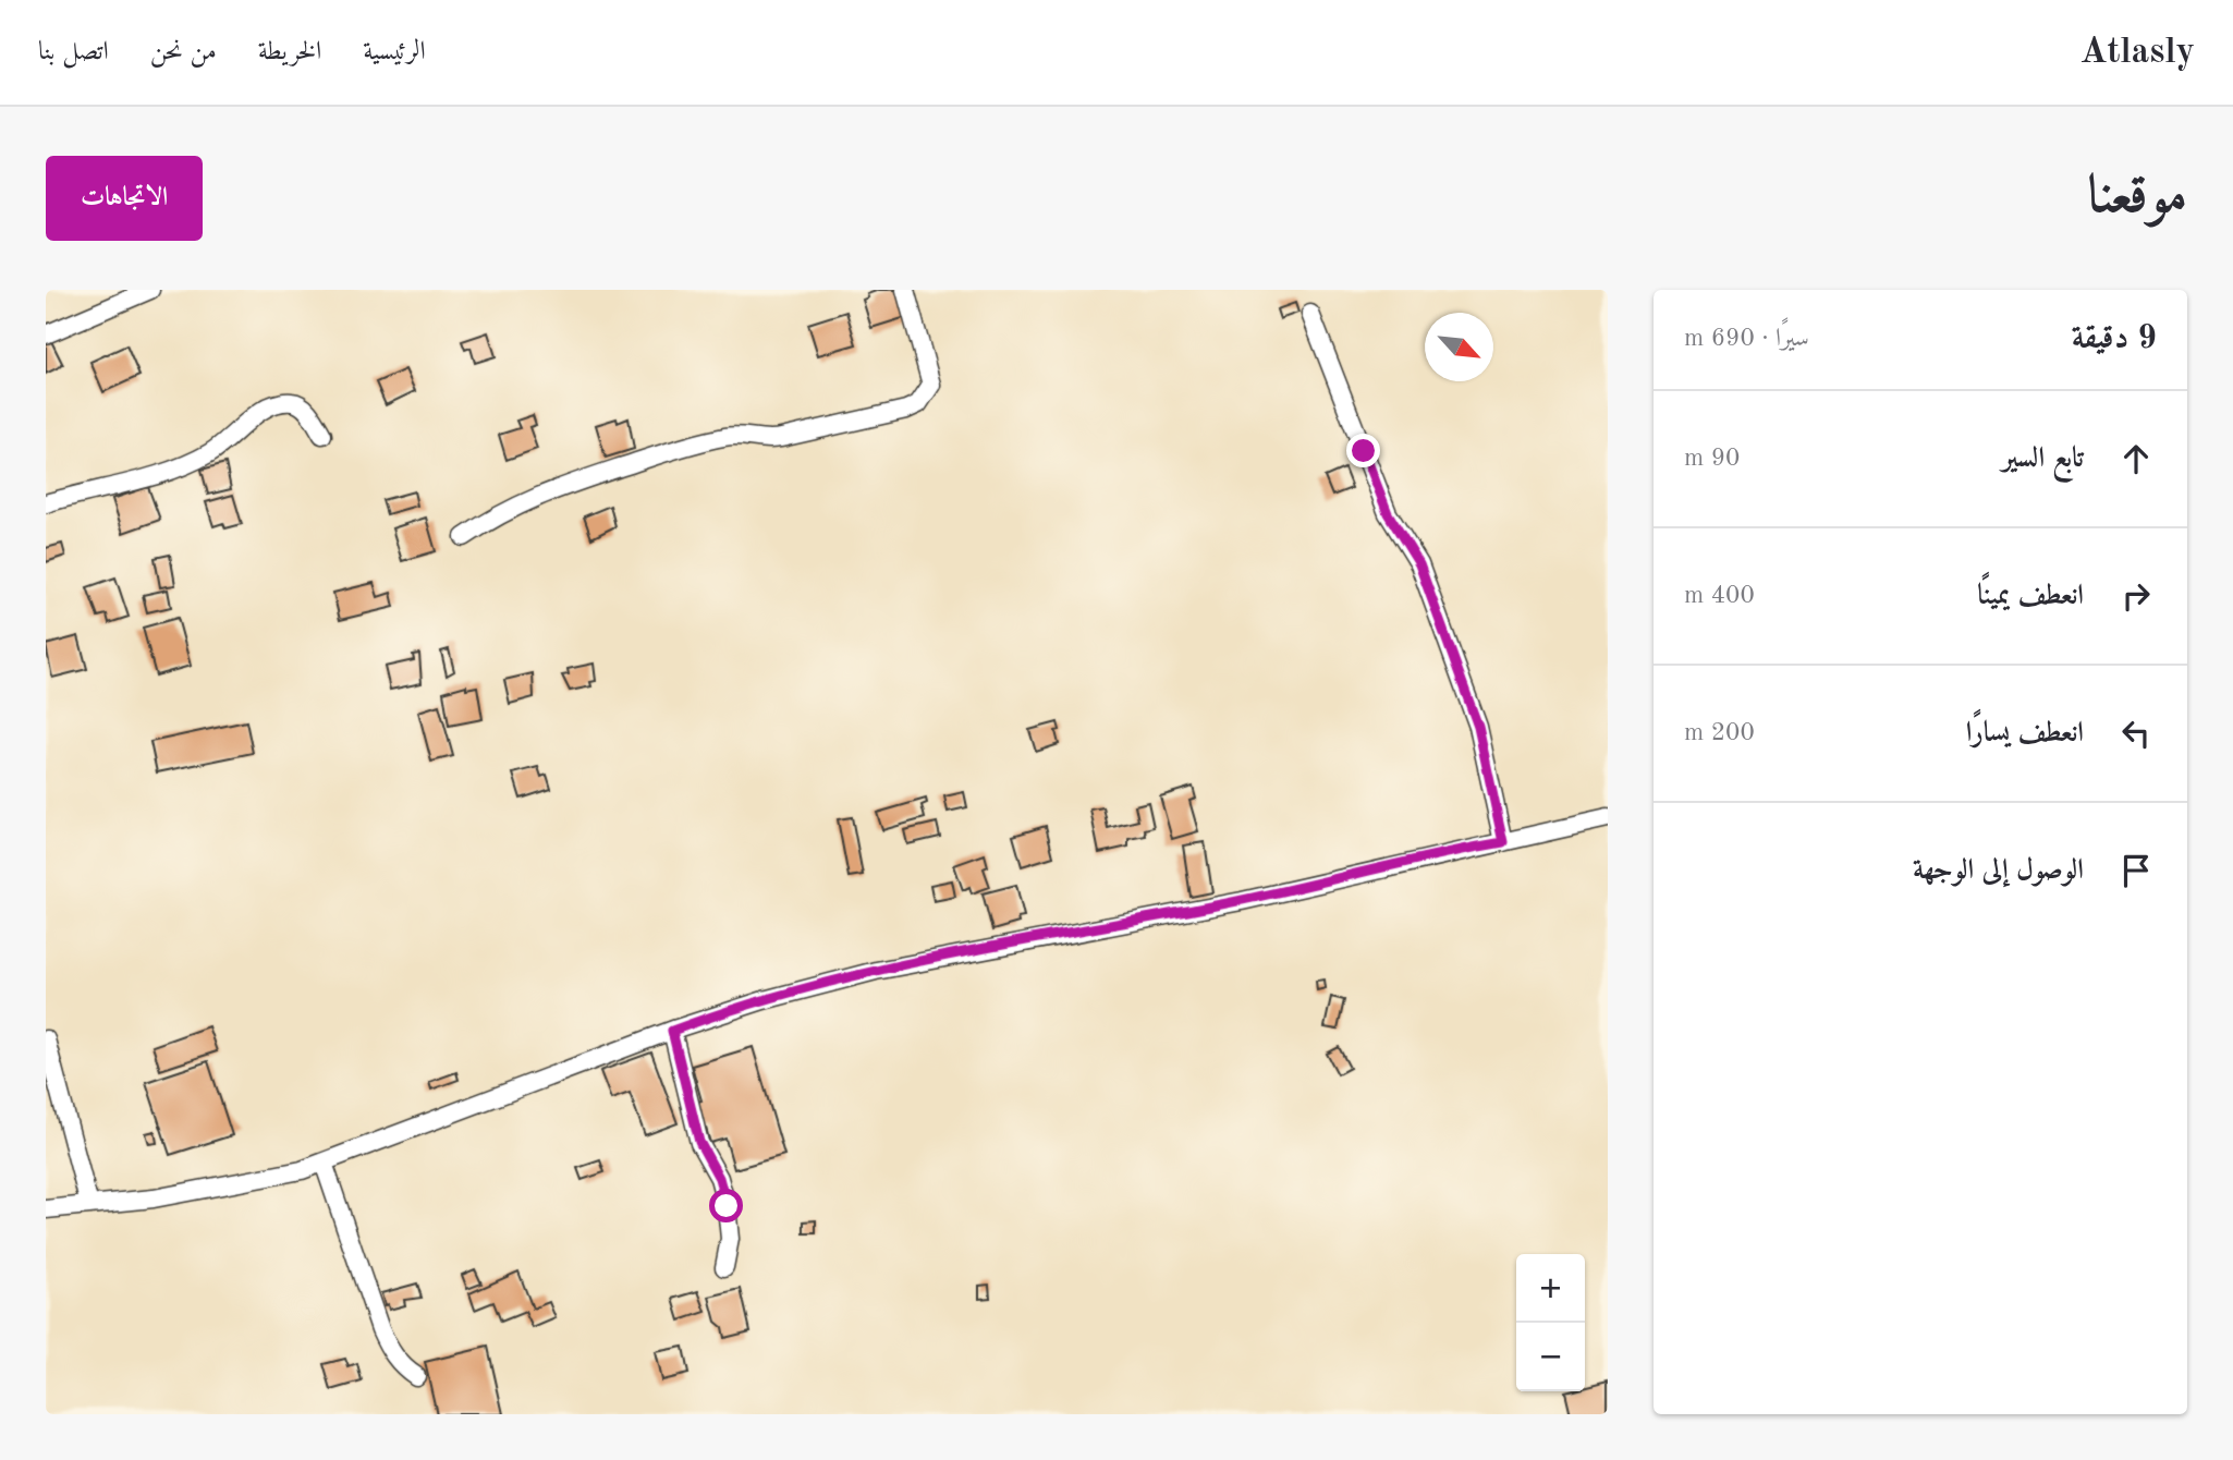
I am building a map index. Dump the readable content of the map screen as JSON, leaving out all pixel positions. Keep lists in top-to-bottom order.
{
  "north": "bottom right",
  "page": {
    "header": "Atlasly",
    "nav": [
      "الرئيسية",
      "الخريطة",
      "من نحن",
      "اتصل بنا"
    ],
    "title": "موقعنا",
    "buttons": "الاتجاهات",
    "heading": ["9 دقيقة", "سيرًا · 690 m"],
    "list": [
      ["تابع السير", "90 m"],
      ["انعطف يمينًا", "400 m"],
      ["انعطف يسارًا", "200 m"],
      "الوصول إلى الوجهة"
    ],
    "map_buttons": ["+", "−"]
  }
}
